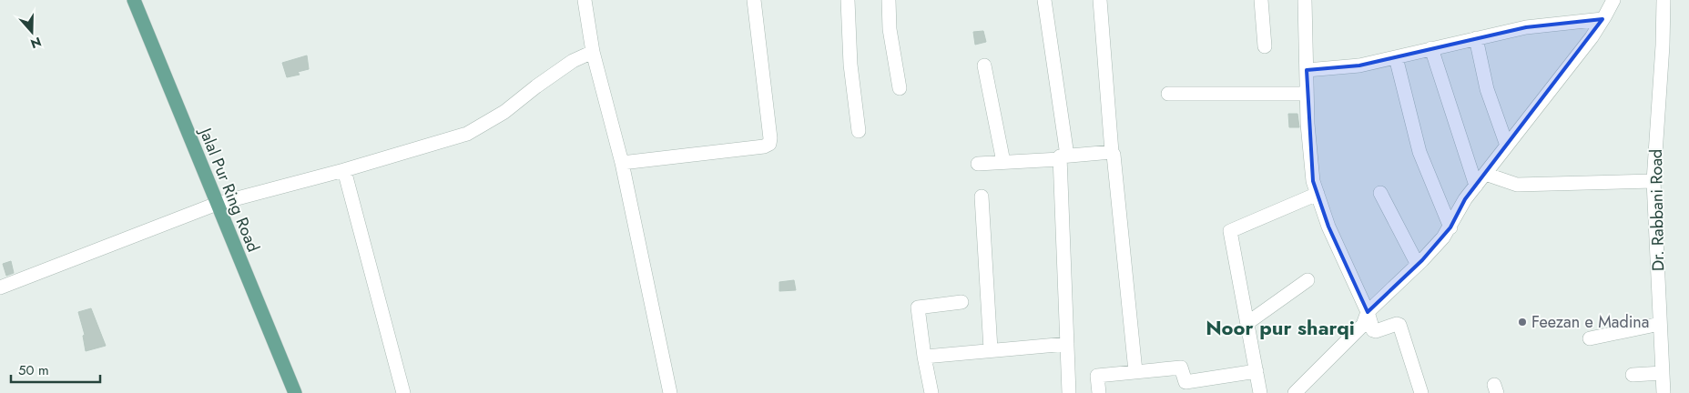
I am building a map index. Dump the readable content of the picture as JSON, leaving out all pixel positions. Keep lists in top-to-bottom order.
{
  "streets": {
    "main road": ["Jalal Pur Ring Road"],
    "street": ["Dr. Rabbani Road"]
  },
  "districts": ["Noor pur sharqi"],
  "places": ["Feezan e Madina"],
  "scale_bar": "50 m",
  "north": "bottom"
}
